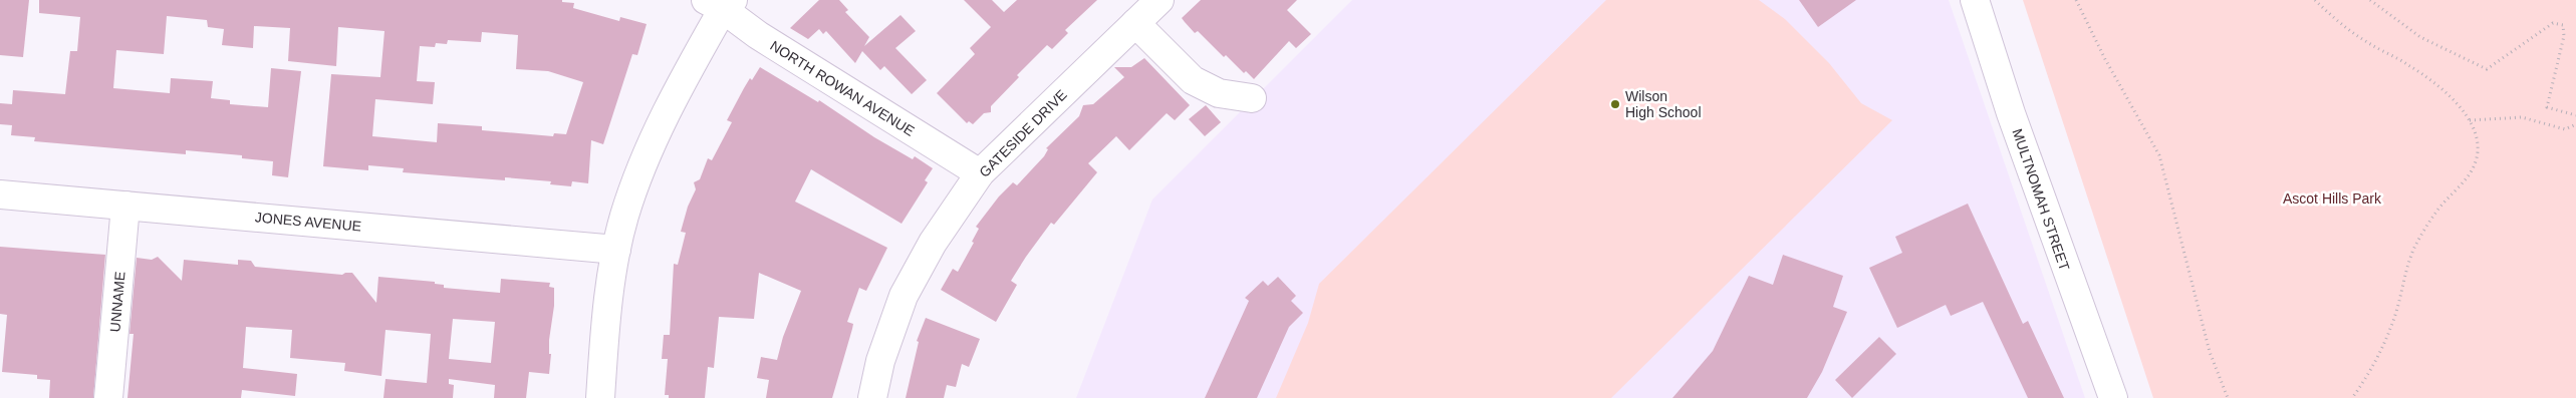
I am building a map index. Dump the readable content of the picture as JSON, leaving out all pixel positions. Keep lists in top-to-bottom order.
{
  "streets": {
    "street": [
      "NORTH ROWAN AVENUE",
      "GATESIDE DRIVE",
      "MULTNOMAH STREET",
      "JONES AVENUE",
      "UNNAME"
    ]
  },
  "crossings": [
    ["NORTH ROWAN AVENUE", "GATESIDE DRIVE"],
    ["JONES AVENUE", "UNNAME"]
  ],
  "parks": ["Ascot Hills Park"],
  "places": ["Wilson High School"]
}
